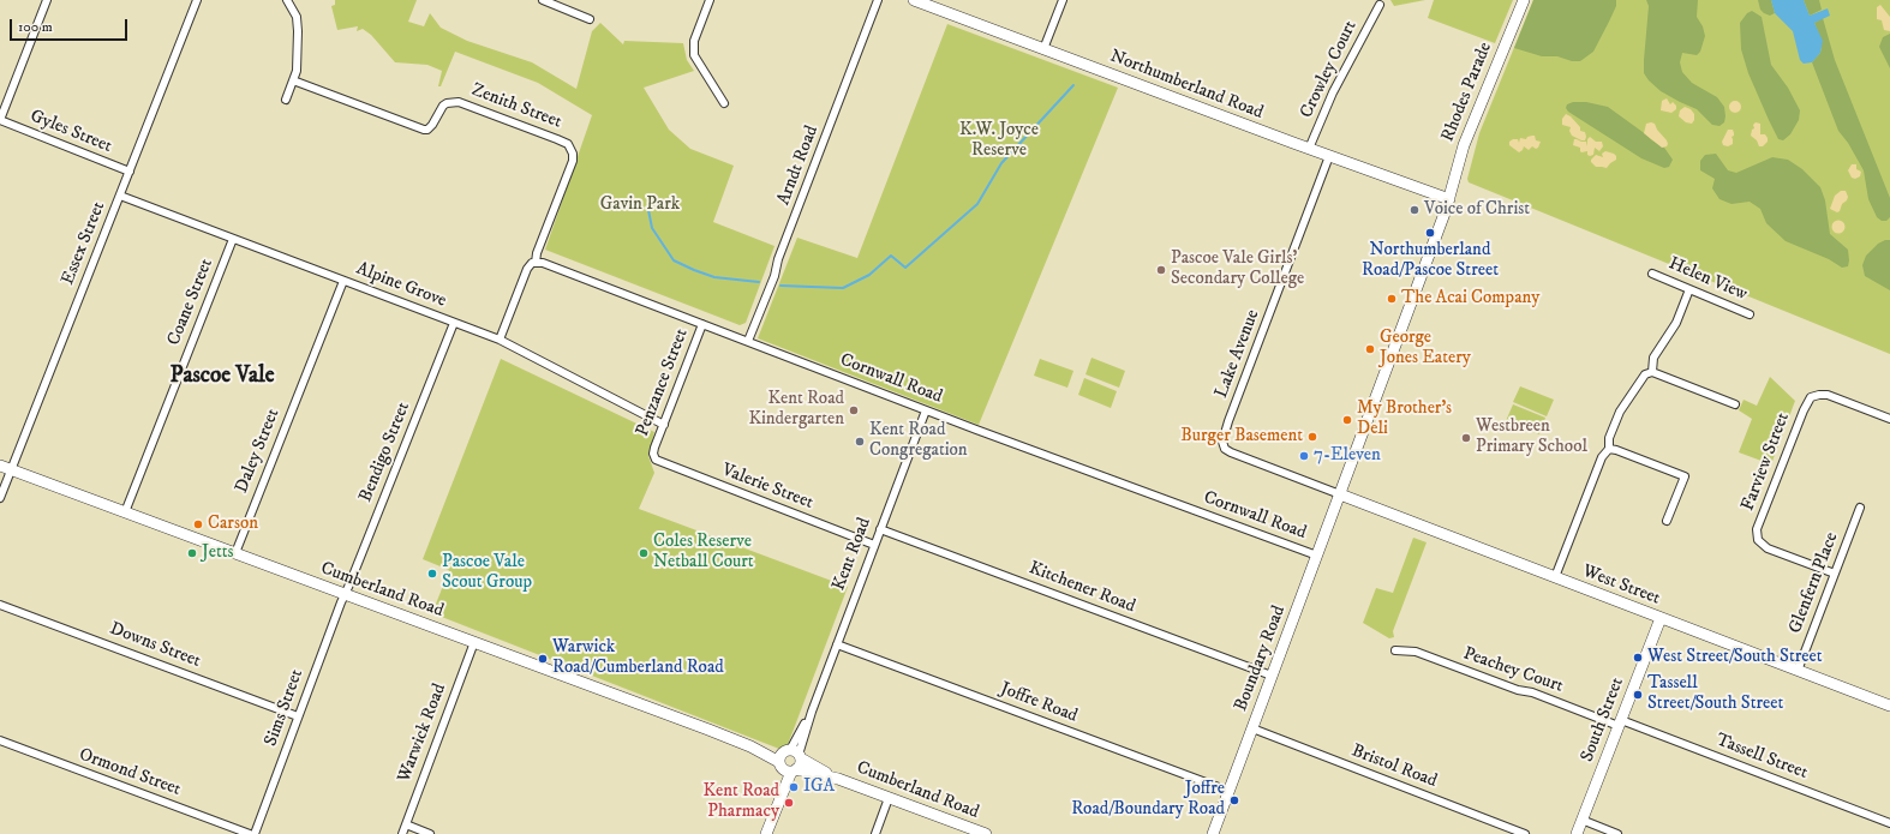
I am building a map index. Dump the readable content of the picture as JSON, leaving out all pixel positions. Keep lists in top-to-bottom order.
{
  "streets": {
    "main road": [
      "Northumberland Road",
      "Rhodes Parade",
      "Kent Road",
      "West Street",
      "Cumberland Road",
      "Boundary Road",
      "South Street"
    ],
    "street": [
      "Crowley Court",
      "Zenith Street",
      "Gyles Street",
      "Arndt Road",
      "Essex Street",
      "Helen View",
      "Alpine Grove",
      "Coane Street",
      "Lake Avenue",
      "Cornwall Road",
      "Penzance Street",
      "Daley Street",
      "Bendigo Street",
      "Farview Street",
      "Valerie Street",
      "Glenfern Place",
      "Kitchener Road",
      "Downs Street",
      "Peachey Court",
      "Joffre Road",
      "Sims Street",
      "Warwick Road",
      "Tassell Street",
      "Bristol Road",
      "Ormond Street"
    ]
  },
  "crossings": [
    ["Crowley Court", "Northumberland Road"],
    ["Northumberland Road", "Rhodes Parade"],
    ["Northumberland Road", "Lake Avenue"],
    ["Rhodes Parade", "Lake Avenue"],
    ["Rhodes Parade", "West Street"],
    ["Rhodes Parade", "Boundary Road"],
    ["Zenith Street", "Cornwall Road"],
    ["Gyles Street", "Essex Street"],
    ["Arndt Road", "Cornwall Road"],
    ["Essex Street", "Alpine Grove"],
    ["Essex Street", "Cumberland Road"],
    ["Alpine Grove", "Coane Street"],
    ["Alpine Grove", "Penzance Street"],
    ["Alpine Grove", "Daley Street"],
    ["Alpine Grove", "Bendigo Street"],
    ["Coane Street", "Cumberland Road"],
    ["Lake Avenue", "West Street"],
    ["Lake Avenue", "Boundary Road"],
    ["Cornwall Road", "Penzance Street"],
    ["Cornwall Road", "Kent Road"],
    ["Cornwall Road", "Boundary Road"],
    ["Penzance Street", "Valerie Street"],
    ["Daley Street", "Cumberland Road"],
    ["Bendigo Street", "Cumberland Road"],
    ["Bendigo Street", "Sims Street"],
    ["Farview Street", "Glenfern Place"],
    ["Valerie Street", "Kent Road"],
    ["Kent Road", "Kitchener Road"],
    ["Kent Road", "Cumberland Road"],
    ["Kent Road", "Joffre Road"],
    ["Glenfern Place", "West Street"],
    ["West Street", "Boundary Road"],
    ["West Street", "South Street"],
    ["Kitchener Road", "Boundary Road"],
    ["Cumberland Road", "Sims Street"],
    ["Cumberland Road", "Warwick Road"],
    ["Downs Street", "Sims Street"],
    ["Boundary Road", "Joffre Road"],
    ["Boundary Road", "Bristol Road"],
    ["Peachey Court", "South Street"],
    ["Peachey Court", "Tassell Street"],
    ["South Street", "Tassell Street"]
  ],
  "districts": ["Pascoe Vale"],
  "parks": ["K.W. Joyce Reserve", "Gavin Park"],
  "places": [
    "Voice of Christ",
    "Northumberland Road/Pascoe Street",
    "Pascoe Vale Girls' Secondary College",
    "The Acai Company",
    "George Jones Eatery",
    "Kent Road Kindergarten",
    "My Brother's Deli",
    "Burger Basement",
    "Westbreen Primary School",
    "Kent Road Congregation",
    "7-Eleven",
    "Carson",
    "Jetts",
    "Coles Reserve Netball Court",
    "Pascoe Vale Scout Group",
    "West Street/South Street",
    "Warwick Road/Cumberland Road",
    "Tassell Street/South Street",
    "IGA",
    "Joffre Road/Boundary Road",
    "Kent Road Pharmacy"
  ],
  "scale_bar": "100 m"
}
